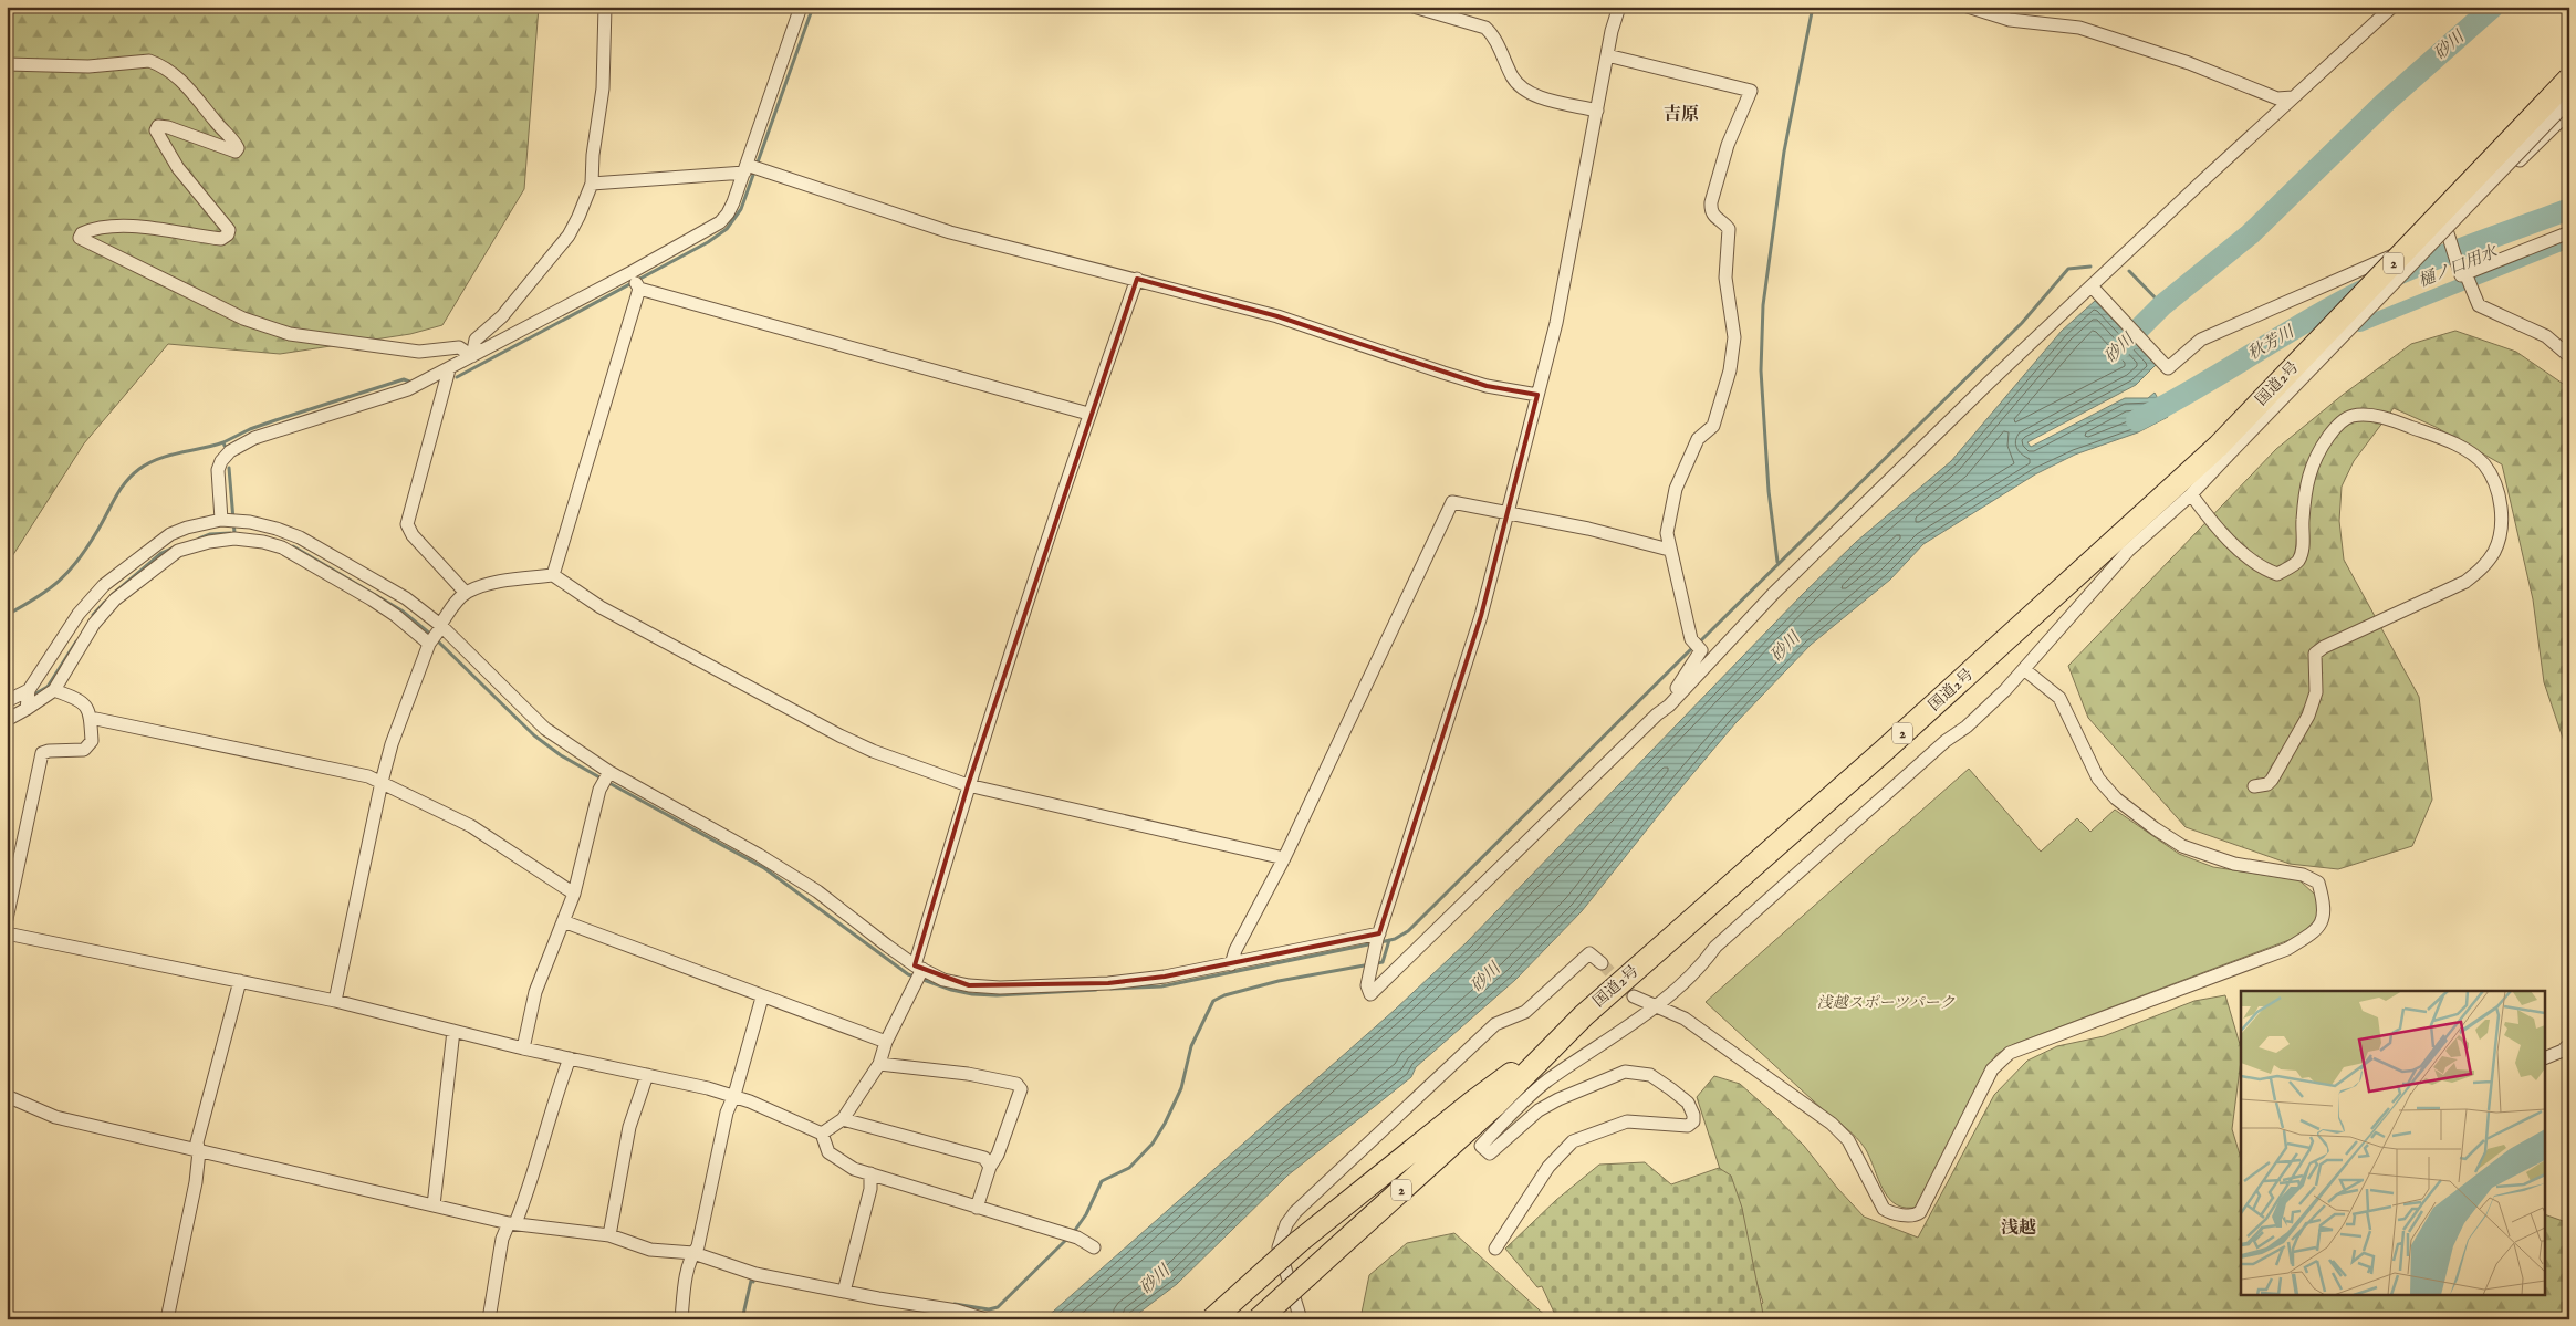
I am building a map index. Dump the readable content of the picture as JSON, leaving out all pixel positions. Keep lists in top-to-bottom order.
{
  "streets": {
    "highway": ["2", "国道2号"]
  },
  "districts": ["吉原", "浅越"],
  "water": ["砂川", "樋ノ口用水", "秋芳川"],
  "parks": ["浅越スポーツパーク"]
}
